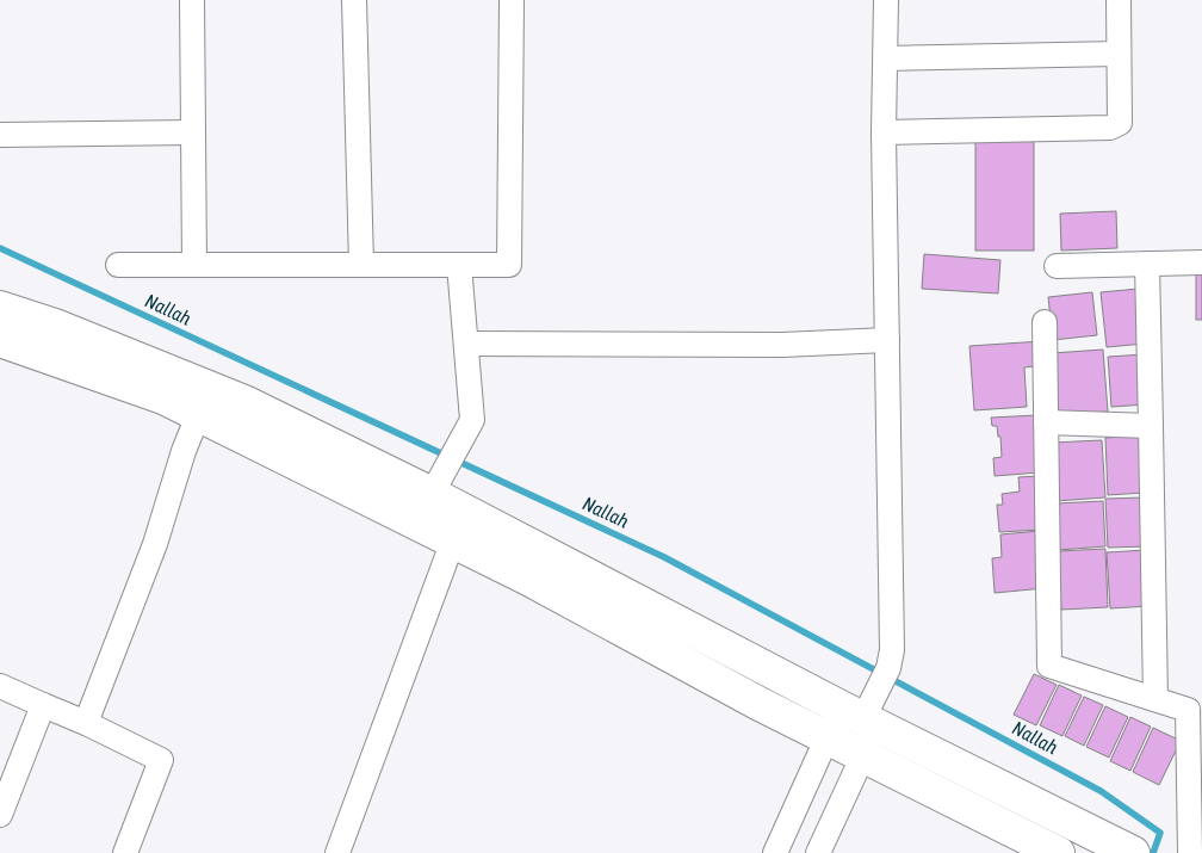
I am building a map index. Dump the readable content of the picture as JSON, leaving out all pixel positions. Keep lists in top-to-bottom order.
{
  "water": ["Nallah"]
}
